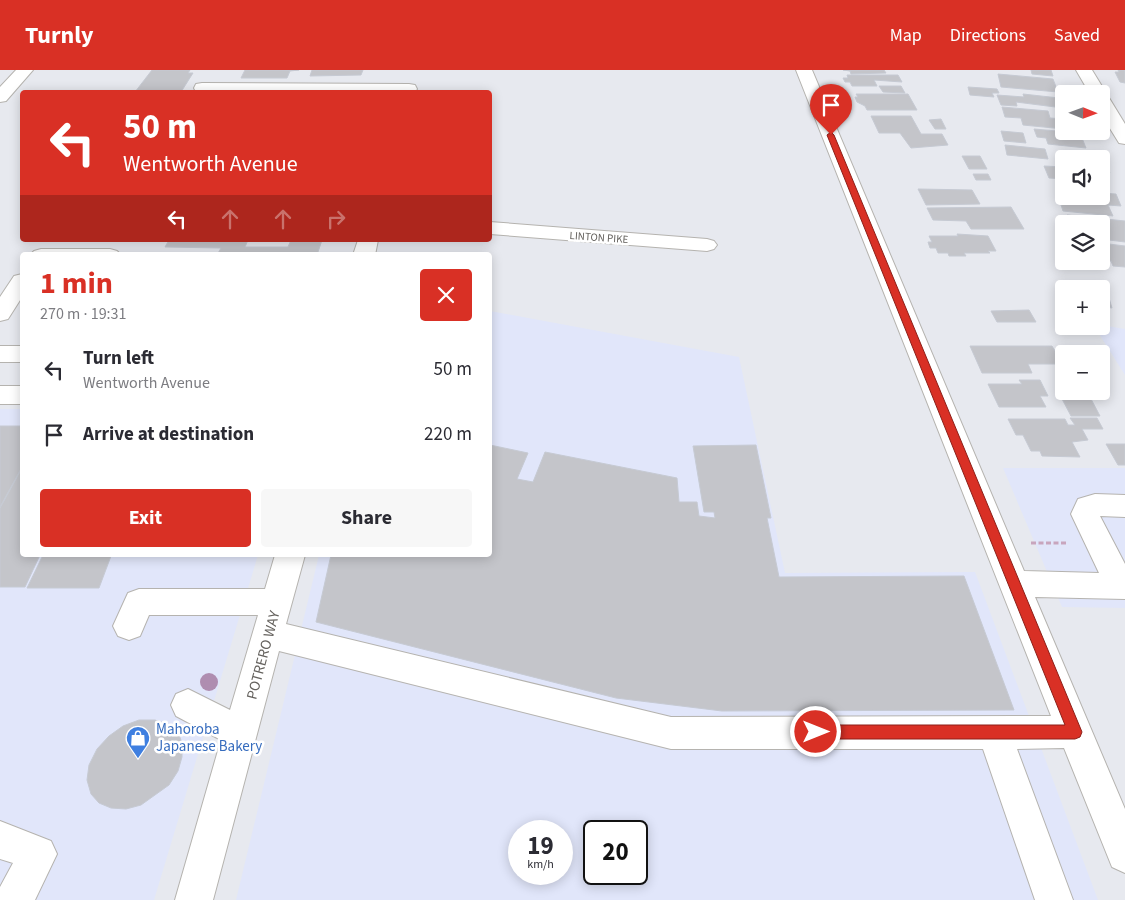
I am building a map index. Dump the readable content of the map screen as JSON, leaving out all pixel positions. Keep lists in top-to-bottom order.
{
  "streets": {
    "street": ["LINTON PIKE", "POTRERO WAY"]
  },
  "places": {
    "shop": ["Mahoroba Japanese Bakery"]
  },
  "north": "right",
  "page": {
    "header": "Turnly",
    "nav": ["Map", "Directions", "Saved"],
    "map_buttons": ["+", "−"],
    "turn": ["50 m", "Wentworth Avenue"],
    "heading": ["1 min", "270 m · 19:31"],
    "list": [
      {
        "name": "Turn left",
        "note": "Wentworth Avenue",
        "value": "50 m"
      },
      {
        "name": "Arrive at destination",
        "value": "220 m"
      }
    ],
    "buttons": ["Exit", "Share"],
    "speed": "19 km/h",
    "limit": "20"
  }
}
